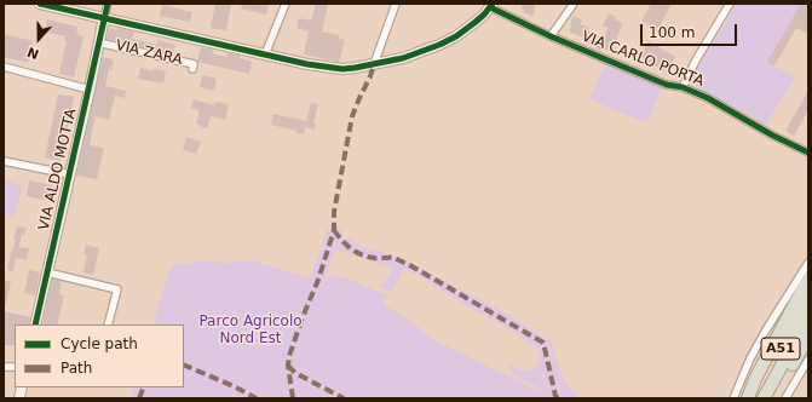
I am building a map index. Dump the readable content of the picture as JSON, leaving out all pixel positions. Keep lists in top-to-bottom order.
{
  "streets": {
    "highway": ["A51"],
    "street": ["VIA ZARA", "VIA CARLO PORTA", "VIA ALDO MOTTA"]
  },
  "crossings": [
    ["VIA ZARA", "VIA ALDO MOTTA"]
  ],
  "parks": ["Parco Agricolo Nord Est"],
  "legend": ["Cycle path", "Path"],
  "scale_bar": "100 m",
  "north": "bottom"
}
